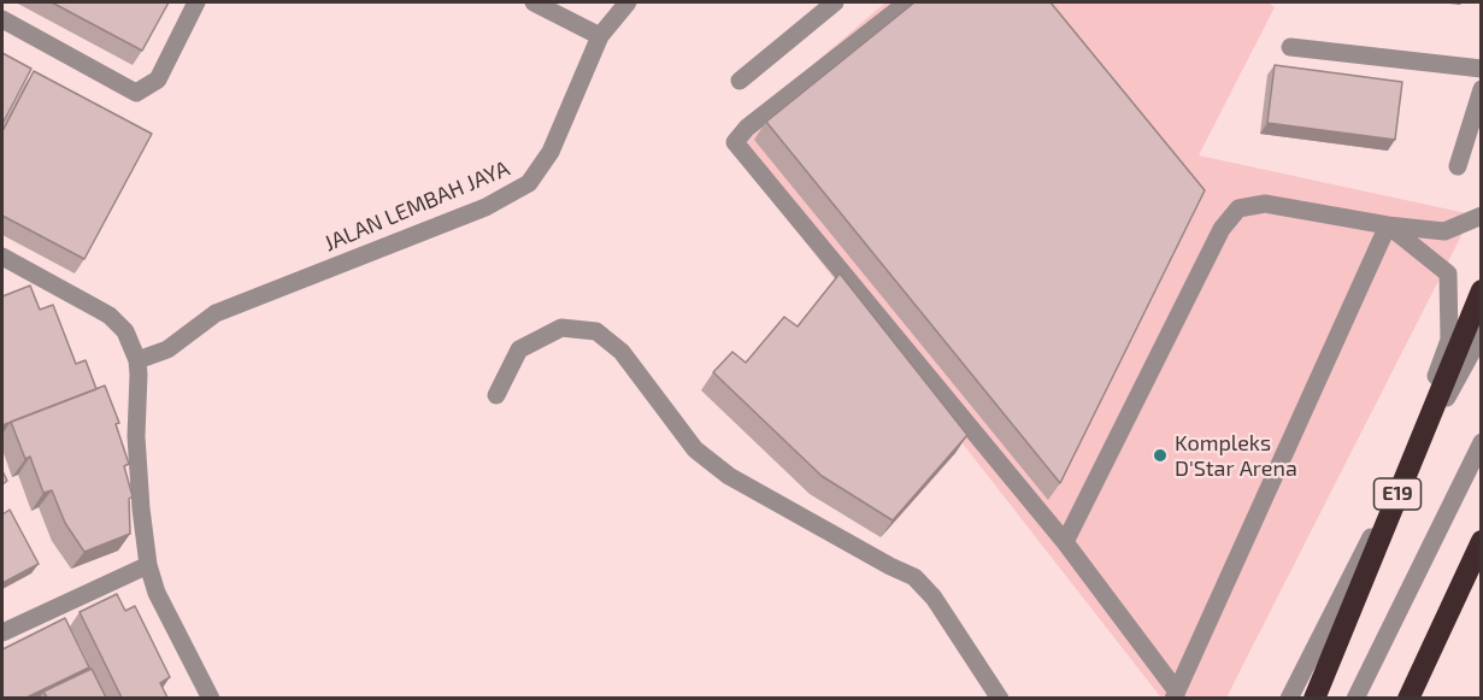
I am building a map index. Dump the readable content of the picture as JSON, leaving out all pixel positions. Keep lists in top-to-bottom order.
{
  "streets": {
    "highway": ["E19"],
    "street": ["JALAN LEMBAH JAYA"]
  },
  "places": ["Kompleks D'Star Arena"]
}
